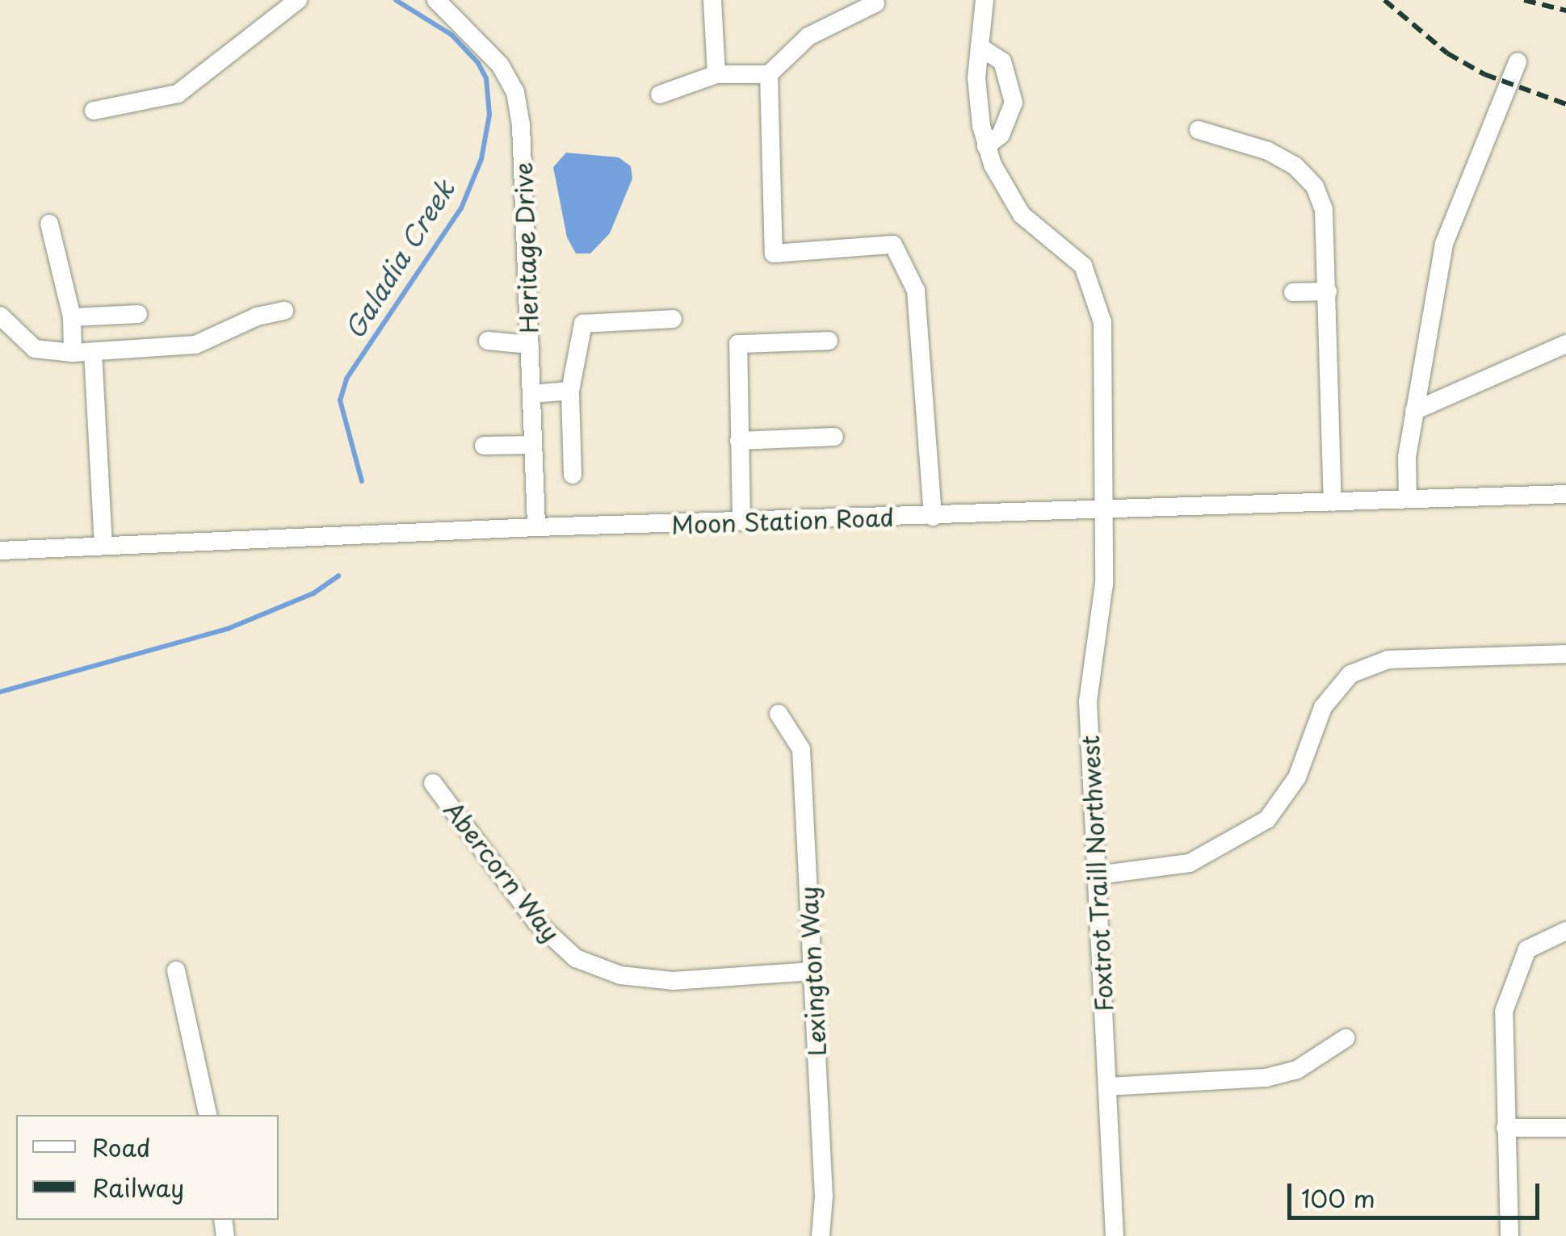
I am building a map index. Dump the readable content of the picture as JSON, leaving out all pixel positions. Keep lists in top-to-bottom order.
{
  "streets": {
    "street": [
      "Heritage Drive",
      "Moon Station Road",
      "Abercorn Way",
      "Foxtrot Traill Northwest",
      "Lexington Way"
    ]
  },
  "crossings": [
    ["Heritage Drive", "Moon Station Road"],
    ["Moon Station Road", "Foxtrot Traill Northwest"],
    ["Abercorn Way", "Lexington Way"]
  ],
  "water": ["Galadia Creek"],
  "legend": ["Road", "Railway"],
  "scale_bar": "100 m"
}
